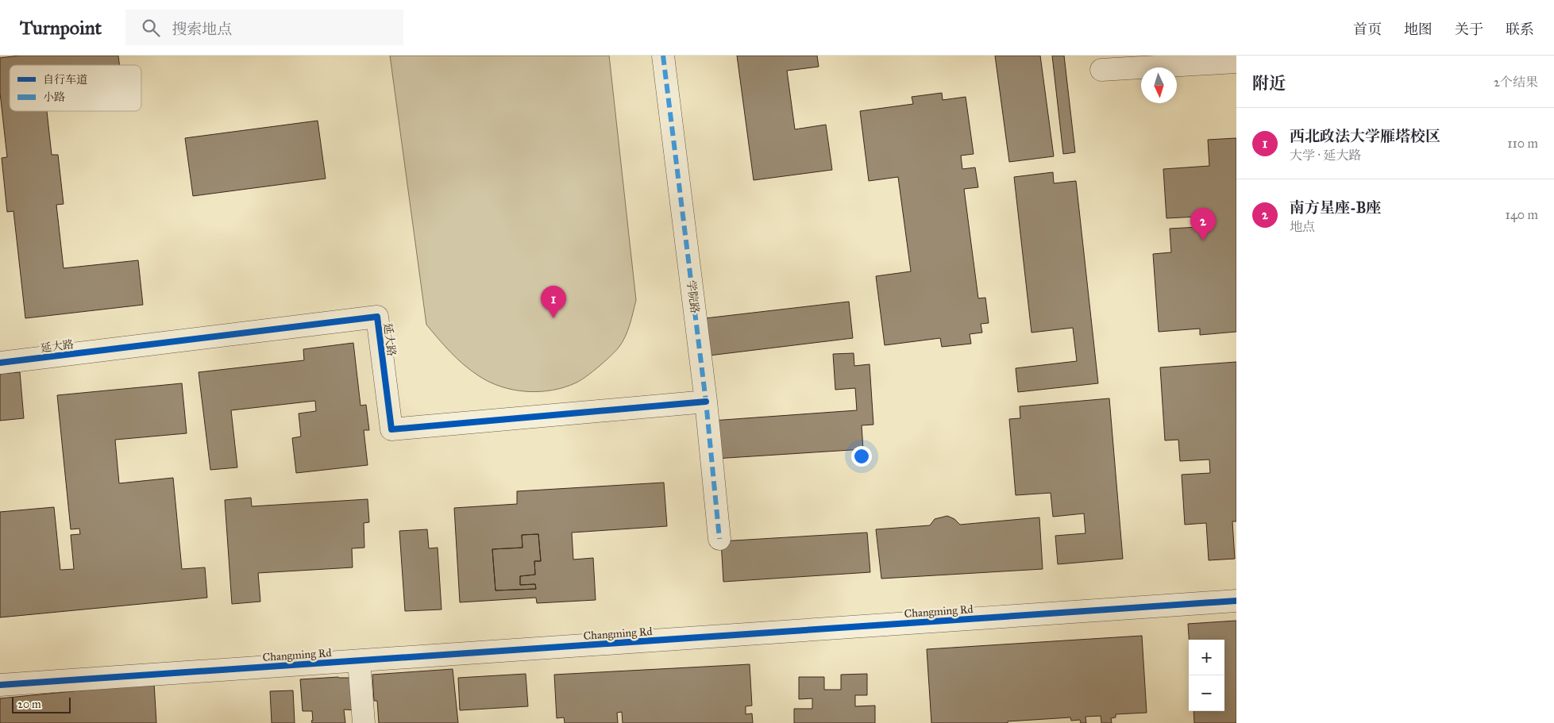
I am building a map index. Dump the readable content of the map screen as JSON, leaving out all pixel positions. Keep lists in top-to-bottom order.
{
  "streets": {
    "street": ["学院路", "延大路", "Changming Rd"]
  },
  "crossings": [
    ["学院路", "延大路"]
  ],
  "legend": ["自行车道", "小路"],
  "scale_bar": "20 m",
  "north": "bottom",
  "page": {
    "header": "Turnpoint",
    "search": "搜索地点",
    "nav": [
      "首页",
      "地图",
      "关于",
      "联系"
    ],
    "heading": ["附近", "2个结果"],
    "list": [
      {
        "mark": "1",
        "name": "西北政法大学雁塔校区",
        "note": "大学 · 延大路",
        "value": "110 m"
      },
      {
        "mark": "2",
        "name": "南方星座-B座",
        "note": "地点",
        "value": "140 m"
      }
    ],
    "pins": ["2", "1"],
    "map_buttons": ["+", "−"],
    "scale": "20 m"
  }
}
